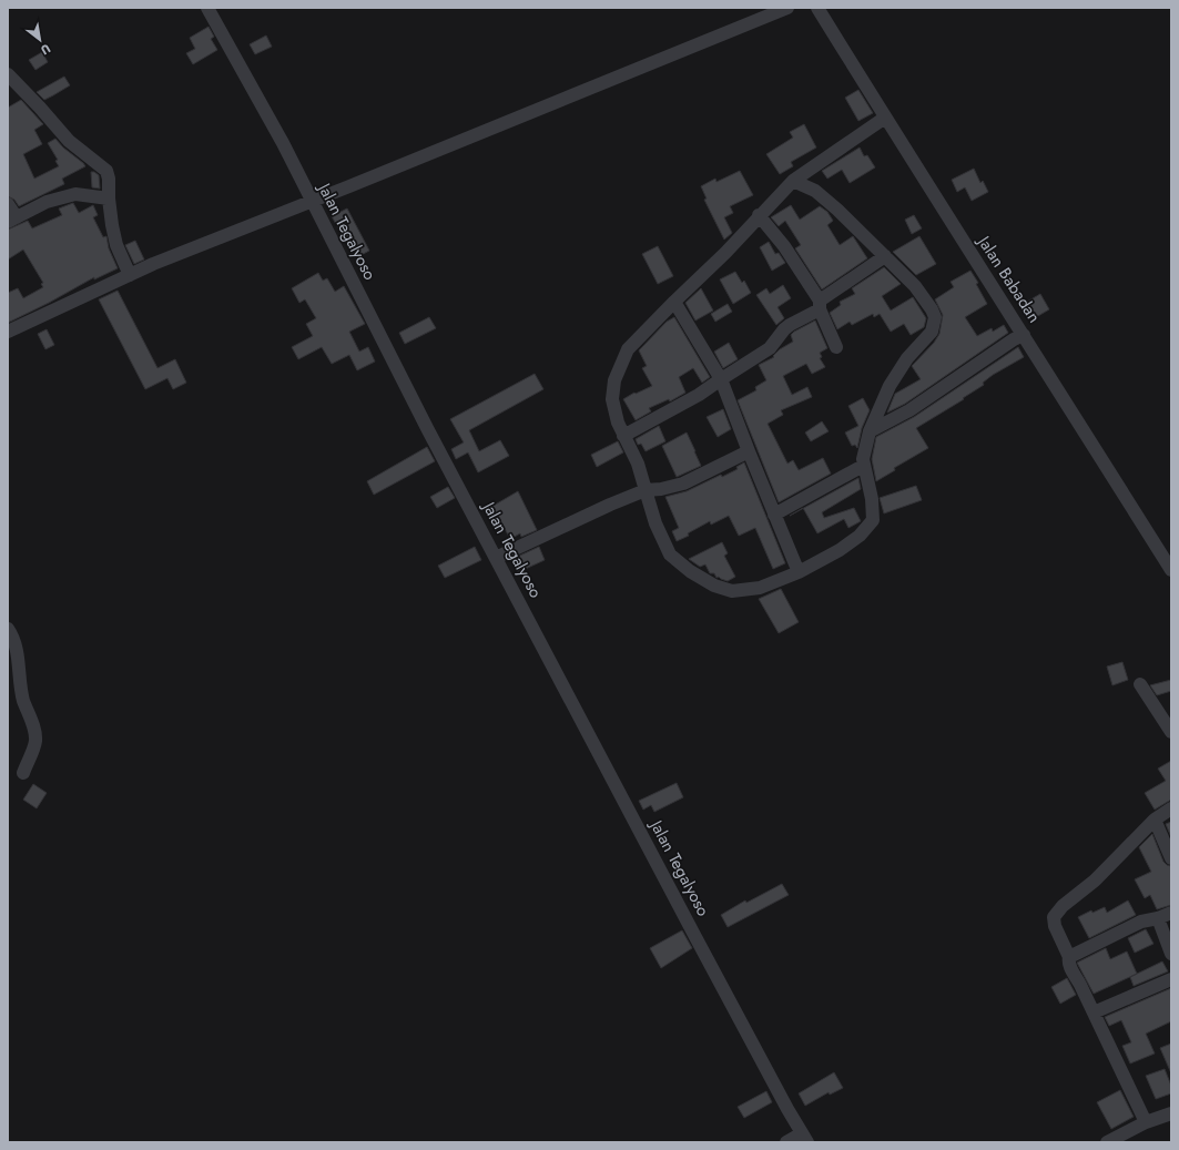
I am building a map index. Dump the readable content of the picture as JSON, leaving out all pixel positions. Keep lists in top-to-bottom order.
{
  "streets": {
    "street": ["Jalan Tegalyoso", "Jalan Babadan"]
  },
  "north": "bottom right"
}
